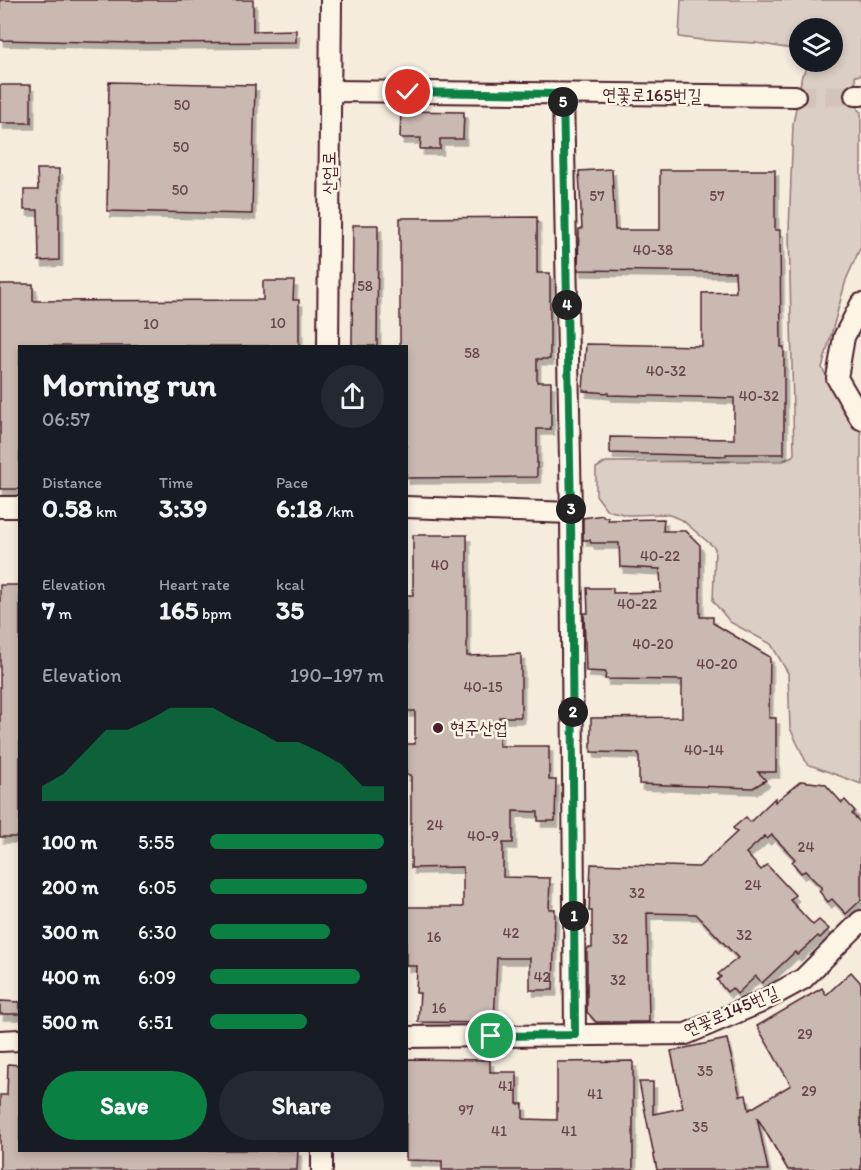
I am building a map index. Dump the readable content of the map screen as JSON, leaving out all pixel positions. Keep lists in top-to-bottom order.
{
  "streets": {
    "street": ["연꽃로165번길", "산업로", "연꽃로145번길"]
  },
  "crossings": [
    ["연꽃로165번길", "산업로"]
  ],
  "places": ["현주산업"],
  "house_numbers": [
    "50",
    "50",
    "50",
    "57",
    "57",
    "40-38",
    "58",
    "10",
    "10",
    "58",
    "40-32",
    "40-32",
    "40-22",
    "40",
    "40-22",
    "40-20",
    "40-20",
    "40-15",
    "40-14",
    "24",
    "40-9",
    "24",
    "24",
    "32",
    "42",
    "32",
    "16",
    "32",
    "42",
    "32",
    "16",
    "29",
    "35",
    "41",
    "29",
    "41",
    "97",
    "35",
    "41",
    "41"
  ],
  "page": {
    "pins": [
      "5",
      "4",
      "3",
      "2",
      "1"
    ],
    "heading": ["Morning run", "06:57"],
    "stats": [
      ["Distance", "0.58 km"],
      ["Time", "3:39"],
      ["Pace", "6:18 /km"],
      ["Elevation", "7 m"],
      ["Heart rate", "165 bpm"],
      ["kcal", "35"]
    ],
    "chart": ["Elevation", "190–197 m"],
    "list": [
      {
        "name": "100 m",
        "note": "5:55"
      },
      {
        "name": "200 m",
        "note": "6:05"
      },
      {
        "name": "300 m",
        "note": "6:30"
      },
      {
        "name": "400 m",
        "note": "6:09"
      },
      {
        "name": "500 m",
        "note": "6:51"
      }
    ],
    "buttons": ["Save", "Share"]
  }
}
